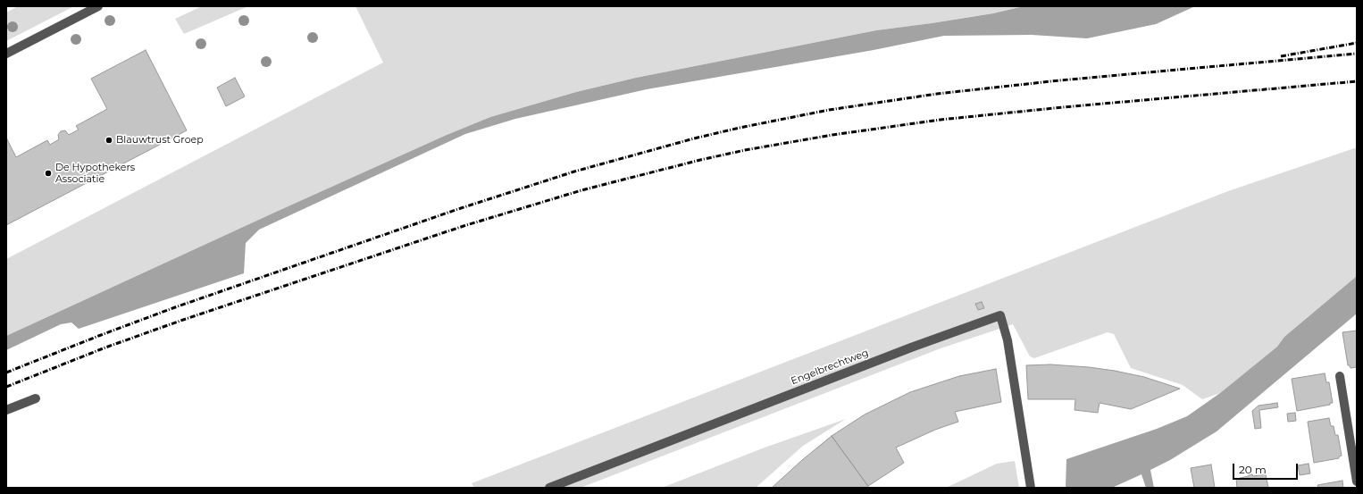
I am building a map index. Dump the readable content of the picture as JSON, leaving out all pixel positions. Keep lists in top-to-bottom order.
{
  "streets": {
    "street": ["Engelbrechtweg"]
  },
  "places": ["Blauwtrust Groep", "De Hypothekers Associatie"],
  "scale_bar": "20 m"
}
